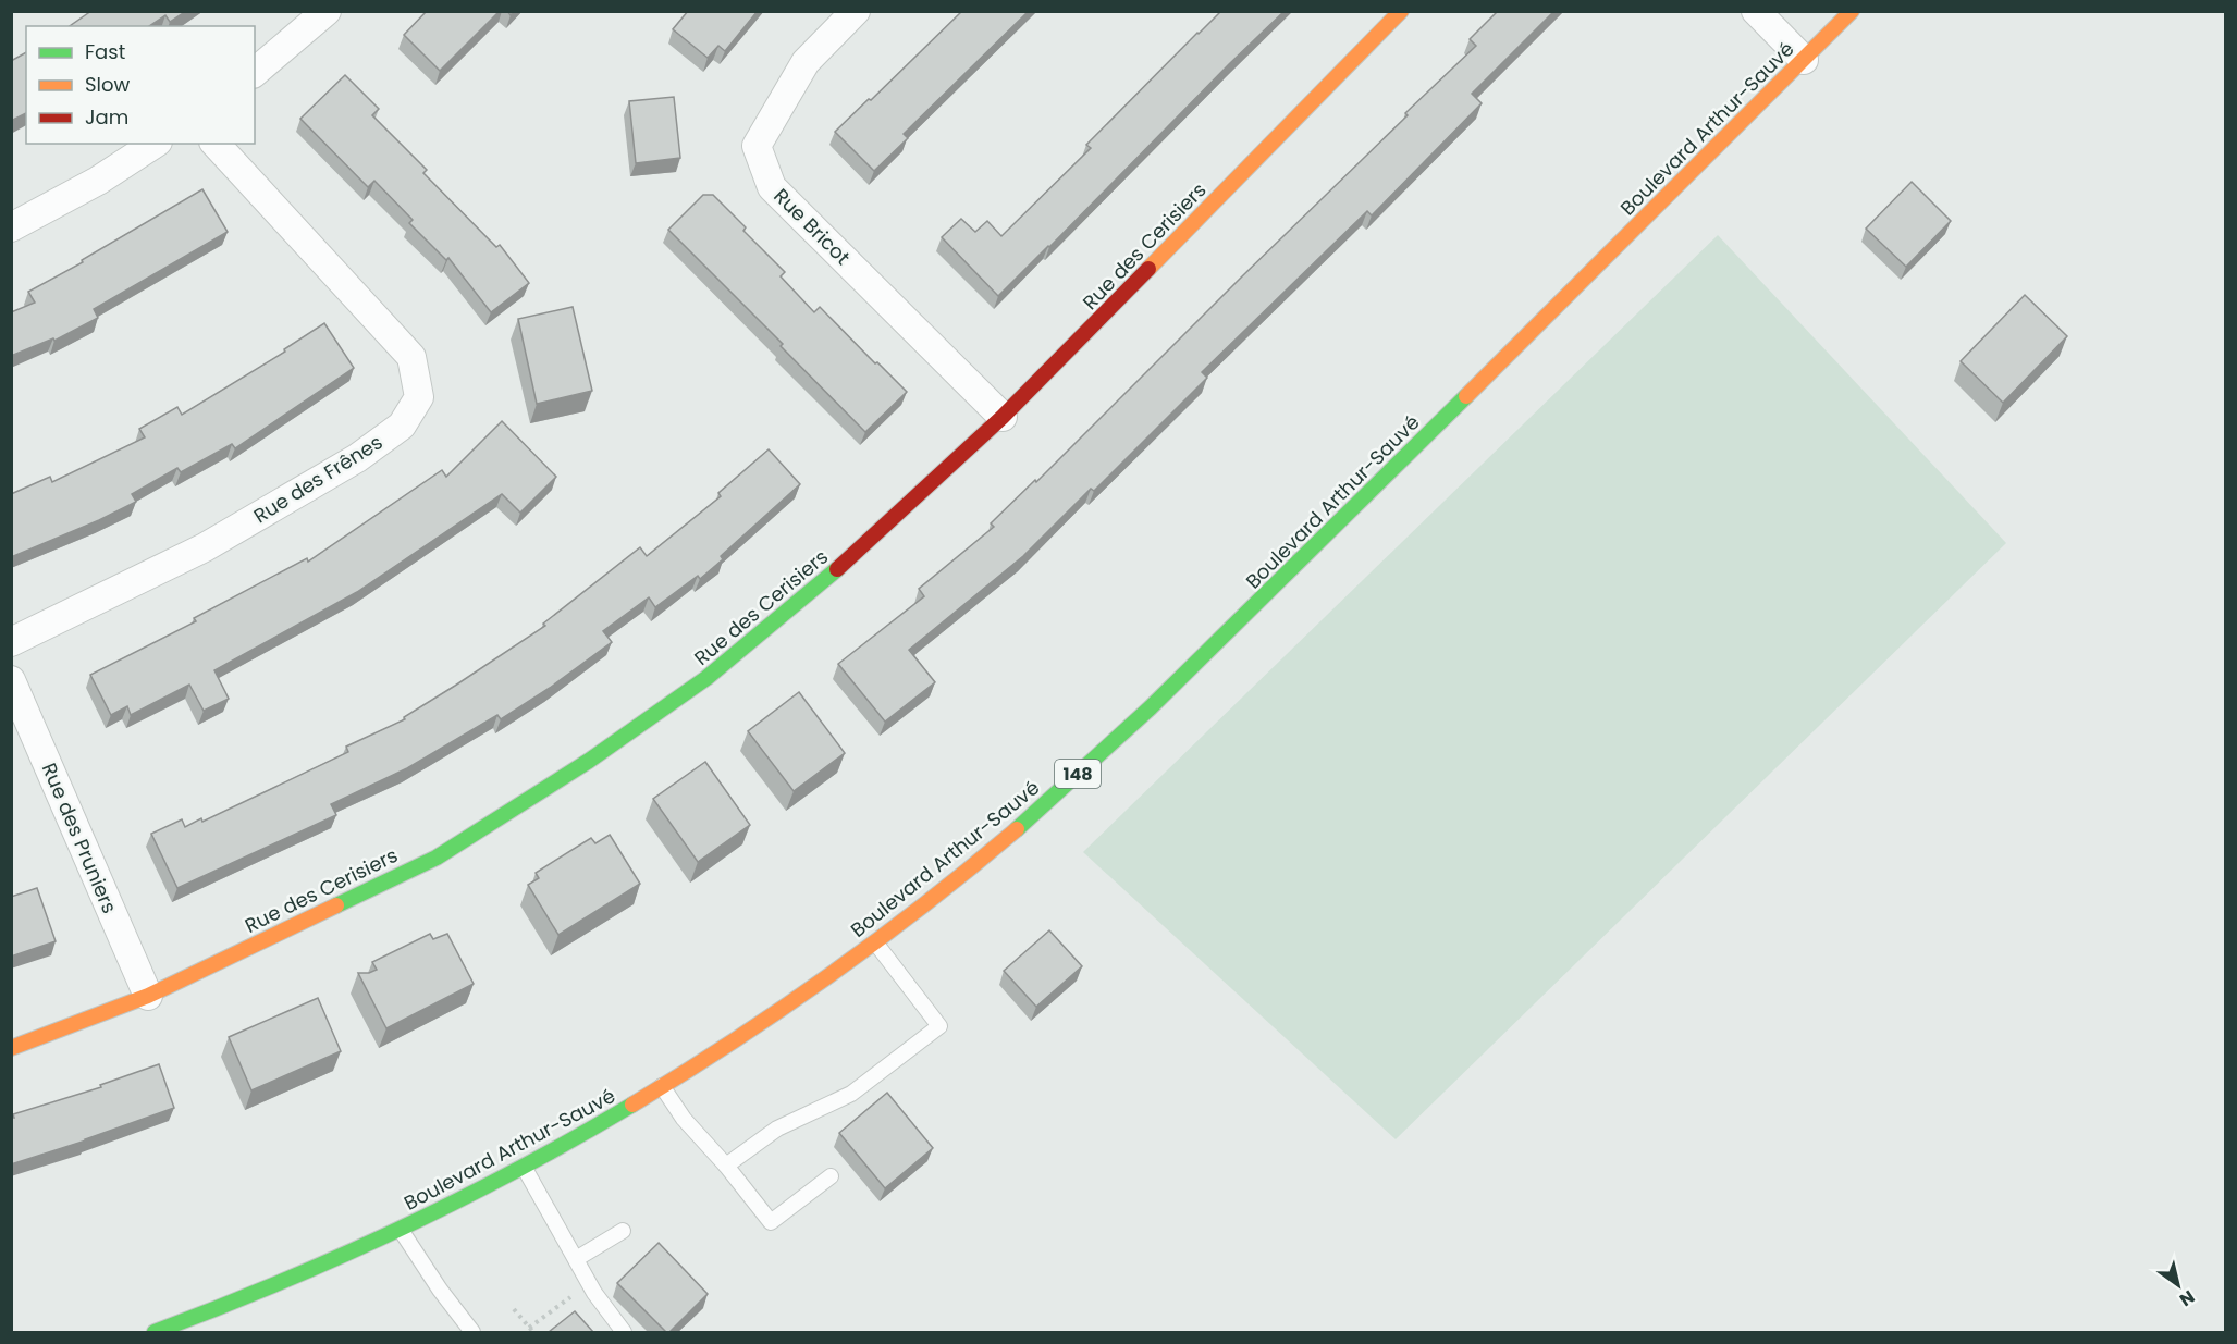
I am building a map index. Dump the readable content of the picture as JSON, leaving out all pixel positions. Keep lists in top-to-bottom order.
{
  "streets": {
    "main road": ["Boulevard Arthur-Sauvé", "Rue des Cerisiers", "148"],
    "street": ["Rue Bricot", "Rue des Frênes", "Rue des Pruniers"]
  },
  "crossings": [
    ["Rue Bricot", "Rue des Cerisiers"],
    ["Rue des Cerisiers", "Rue des Pruniers"]
  ],
  "legend": ["Fast", "Slow", "Jam"],
  "north": "bottom right"
}
